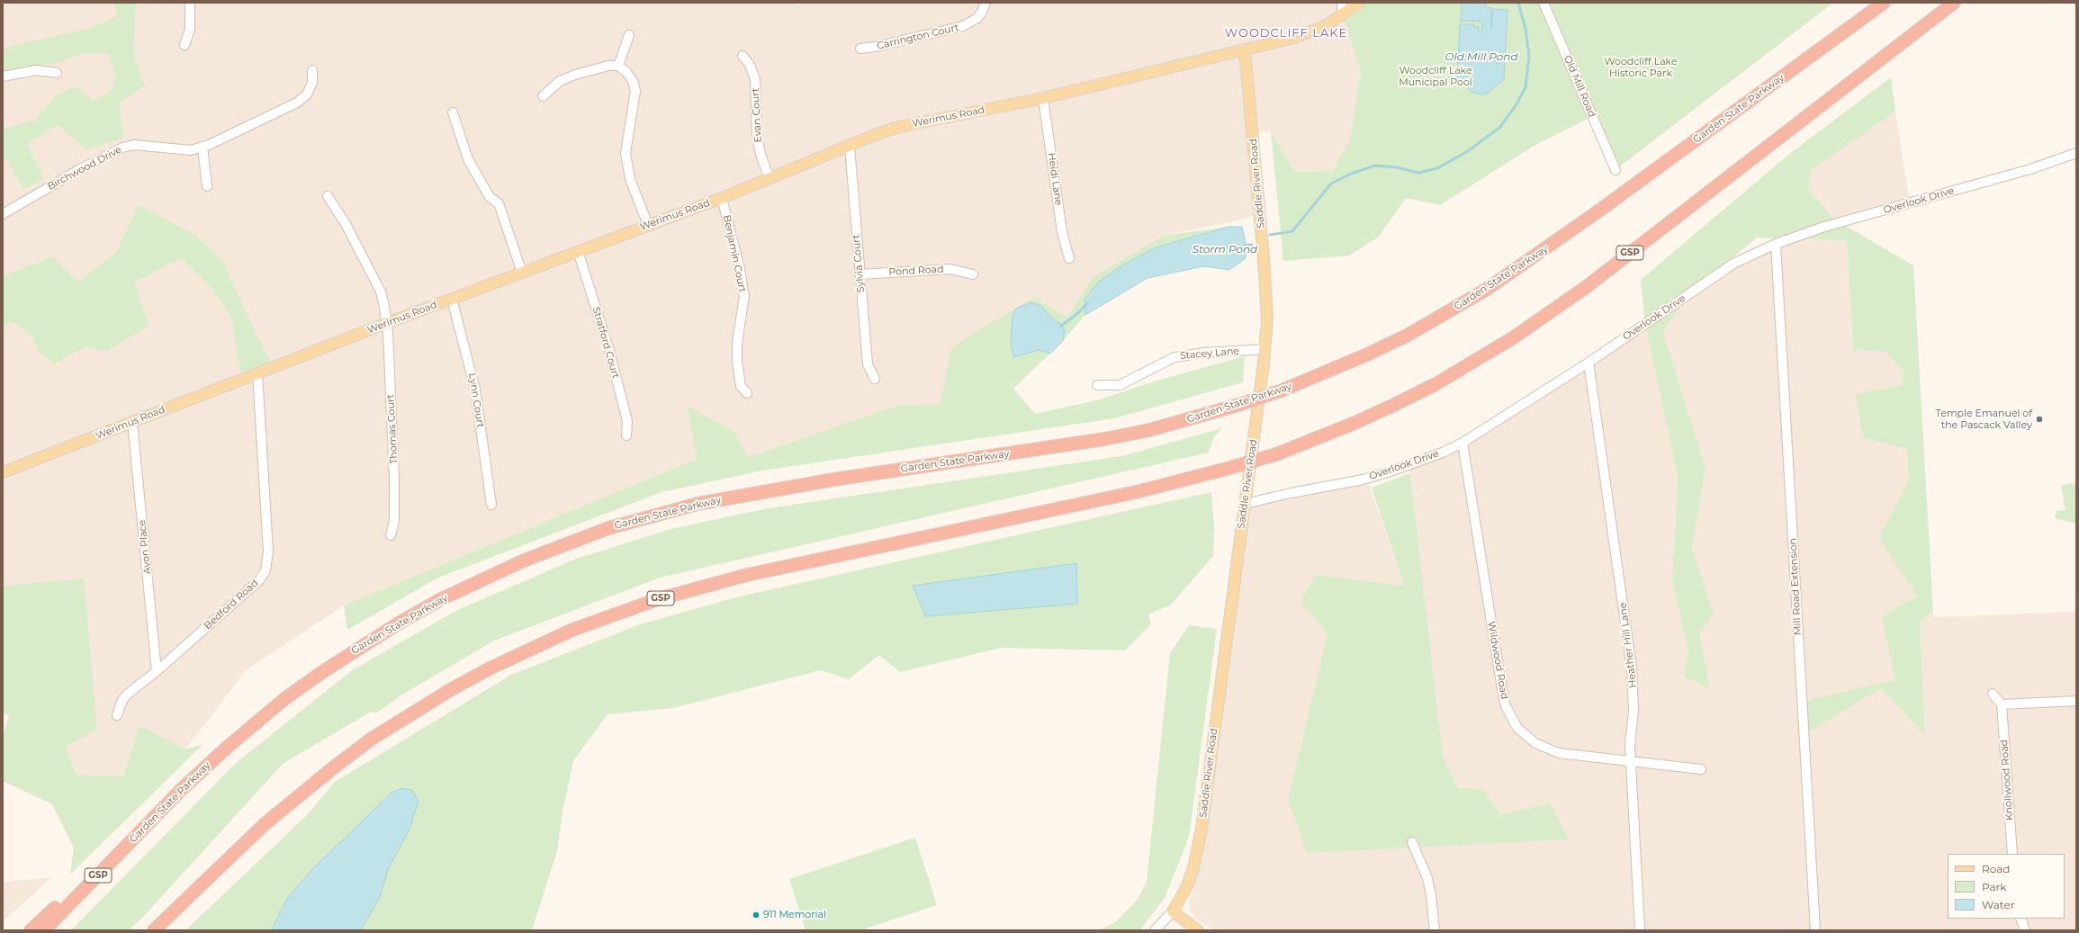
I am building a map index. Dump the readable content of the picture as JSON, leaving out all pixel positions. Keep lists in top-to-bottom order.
{
  "streets": {
    "highway": ["Garden State Parkway", "GSP"],
    "main road": ["Werimus Road", "Saddle River Road"],
    "street": [
      "Carrington Court",
      "Old Mill Road",
      "Evan Court",
      "Birchwood Drive",
      "Heidi Lane",
      "Overlook Drive",
      "Benjamin Court",
      "Sylvia Court",
      "Pond Road",
      "Stratford Court",
      "Stacey Lane",
      "Lynn Court",
      "Thomas Court",
      "Avon Place",
      "Mill Road Extension",
      "Bedford Road",
      "Heather Hill Lane",
      "Wildwood Road",
      "Knollwood Road"
    ]
  },
  "crossings": [
    ["Evan Court", "Werimus Road"],
    ["Werimus Road", "Heidi Lane"],
    ["Werimus Road", "Saddle River Road"],
    ["Werimus Road", "Benjamin Court"],
    ["Werimus Road", "Sylvia Court"],
    ["Werimus Road", "Stratford Court"],
    ["Werimus Road", "Lynn Court"],
    ["Werimus Road", "Thomas Court"],
    ["Werimus Road", "Avon Place"],
    ["Werimus Road", "Bedford Road"],
    ["Saddle River Road", "Overlook Drive"],
    ["Saddle River Road", "Stacey Lane"],
    ["Overlook Drive", "Mill Road Extension"],
    ["Overlook Drive", "Heather Hill Lane"],
    ["Overlook Drive", "Wildwood Road"],
    ["Sylvia Court", "Pond Road"],
    ["Avon Place", "Bedford Road"],
    ["Heather Hill Lane", "Wildwood Road"]
  ],
  "districts": ["WOODCLIFF LAKE"],
  "water": ["Old Mill Pond", "Storm Pond"],
  "parks": ["Woodcliff Lake Historic Park", "Woodcliff Lake Municipal Pool"],
  "places": ["Temple Emanuel of the Pascack Valley", "911 Memorial"],
  "legend": ["Road", "Park", "Water"]
}
